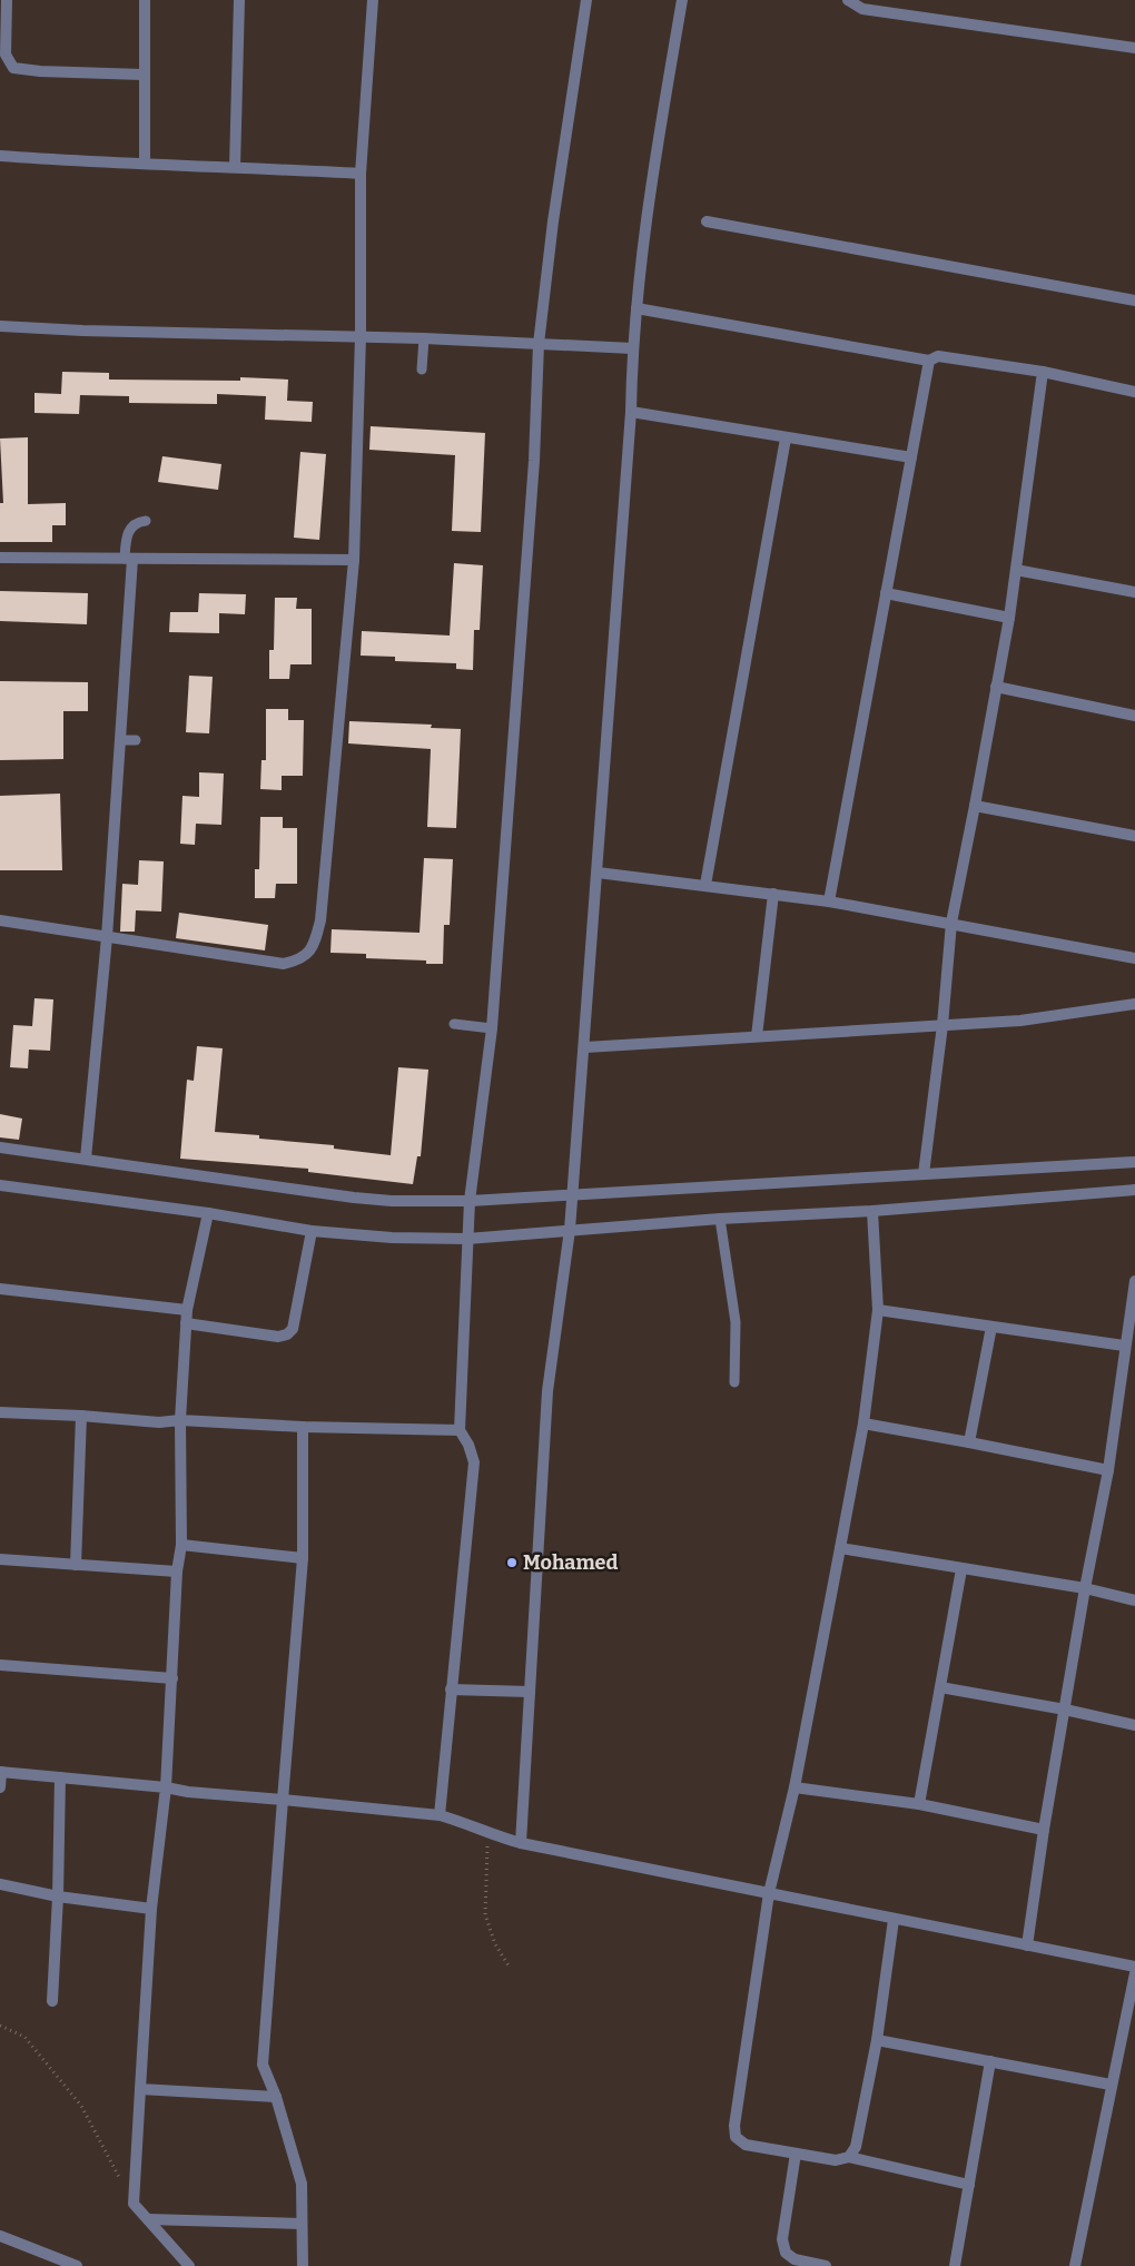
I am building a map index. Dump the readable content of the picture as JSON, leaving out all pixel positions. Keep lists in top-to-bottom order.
{
  "places": ["Mohamed"]
}
